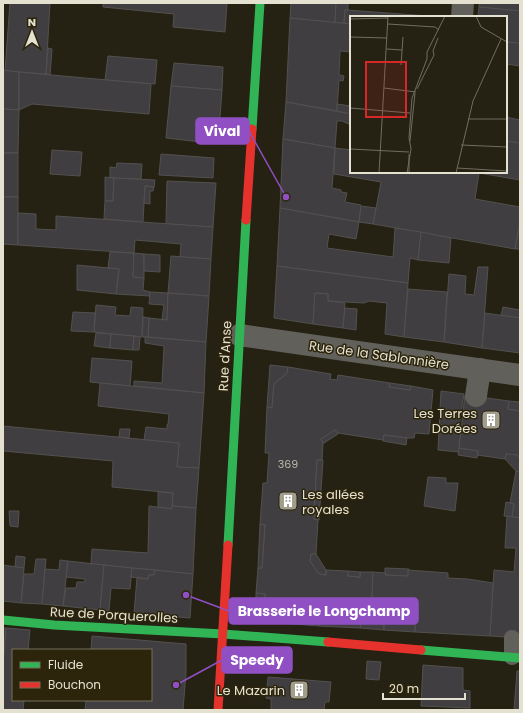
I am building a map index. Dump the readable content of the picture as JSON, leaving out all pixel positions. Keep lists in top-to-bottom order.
{
  "streets": {
    "main road": ["Rue d'Anse", "Rue de Porquerolles"],
    "street": ["Rue de la Sablonnière"]
  },
  "crossings": [
    ["Rue de la Sablonnière", "Rue d'Anse"],
    ["Rue d'Anse", "Rue de Porquerolles"]
  ],
  "places": {
    "other": ["Vival", "Brasserie le Longchamp", "Speedy"],
    "building": ["Les Terres Dorées", "Les allées royales", "Le Mazarin"]
  },
  "house_numbers": ["369"],
  "legend": ["Fluide", "Bouchon"],
  "scale_bar": "20 m",
  "north": "top"
}
